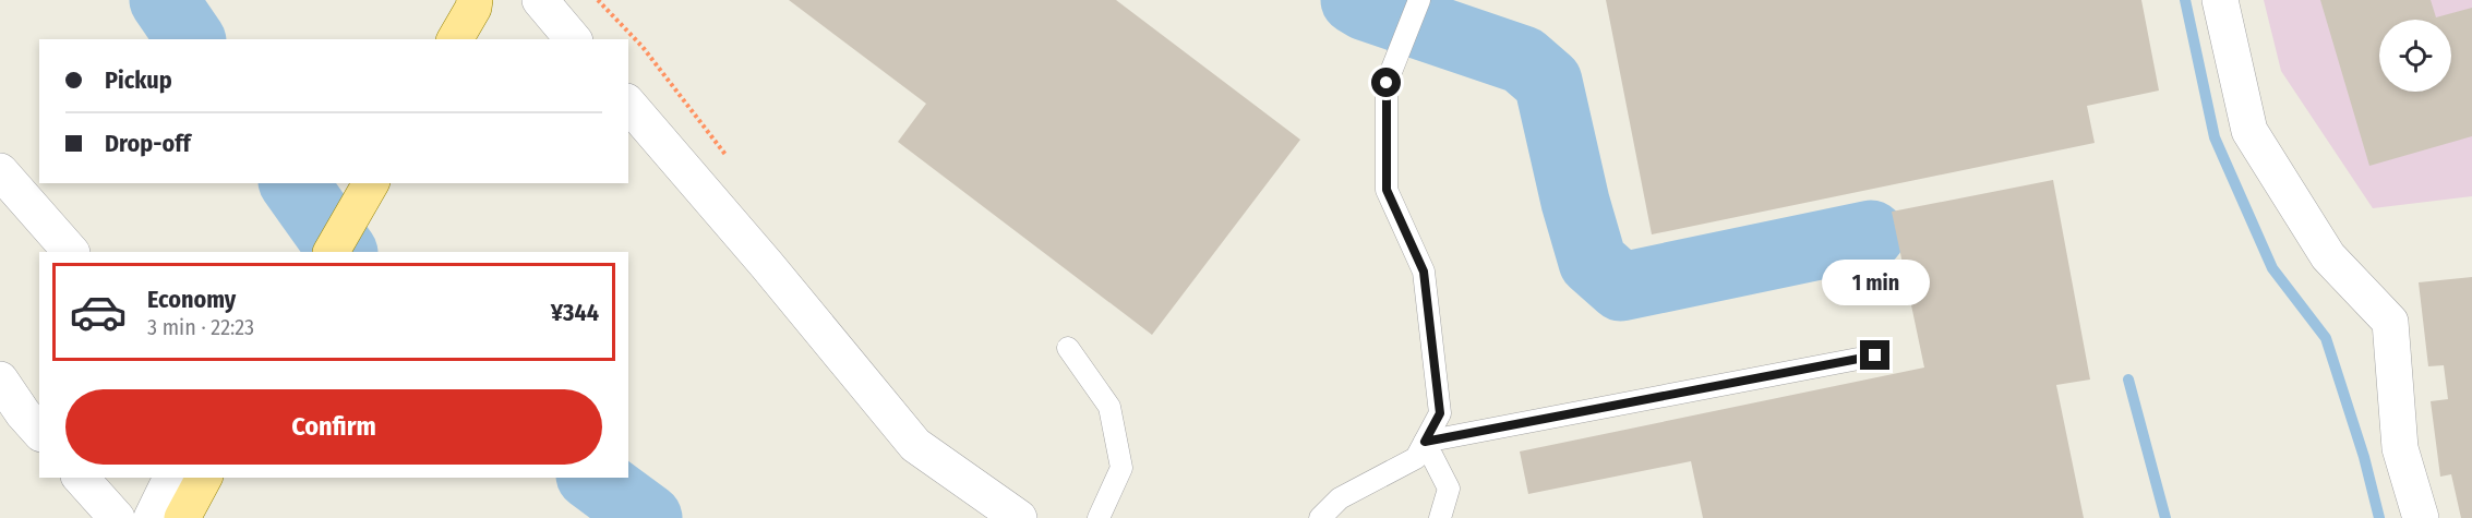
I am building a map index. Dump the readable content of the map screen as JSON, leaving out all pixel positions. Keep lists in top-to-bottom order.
{
  "page": {
    "banner": ["Pickup", "Drop-off"],
    "bubble": "1 min",
    "list": [
      {
        "name": "Economy",
        "note": "3 min · 22:23",
        "value": "¥344"
      }
    ],
    "buttons": "Confirm"
  }
}
